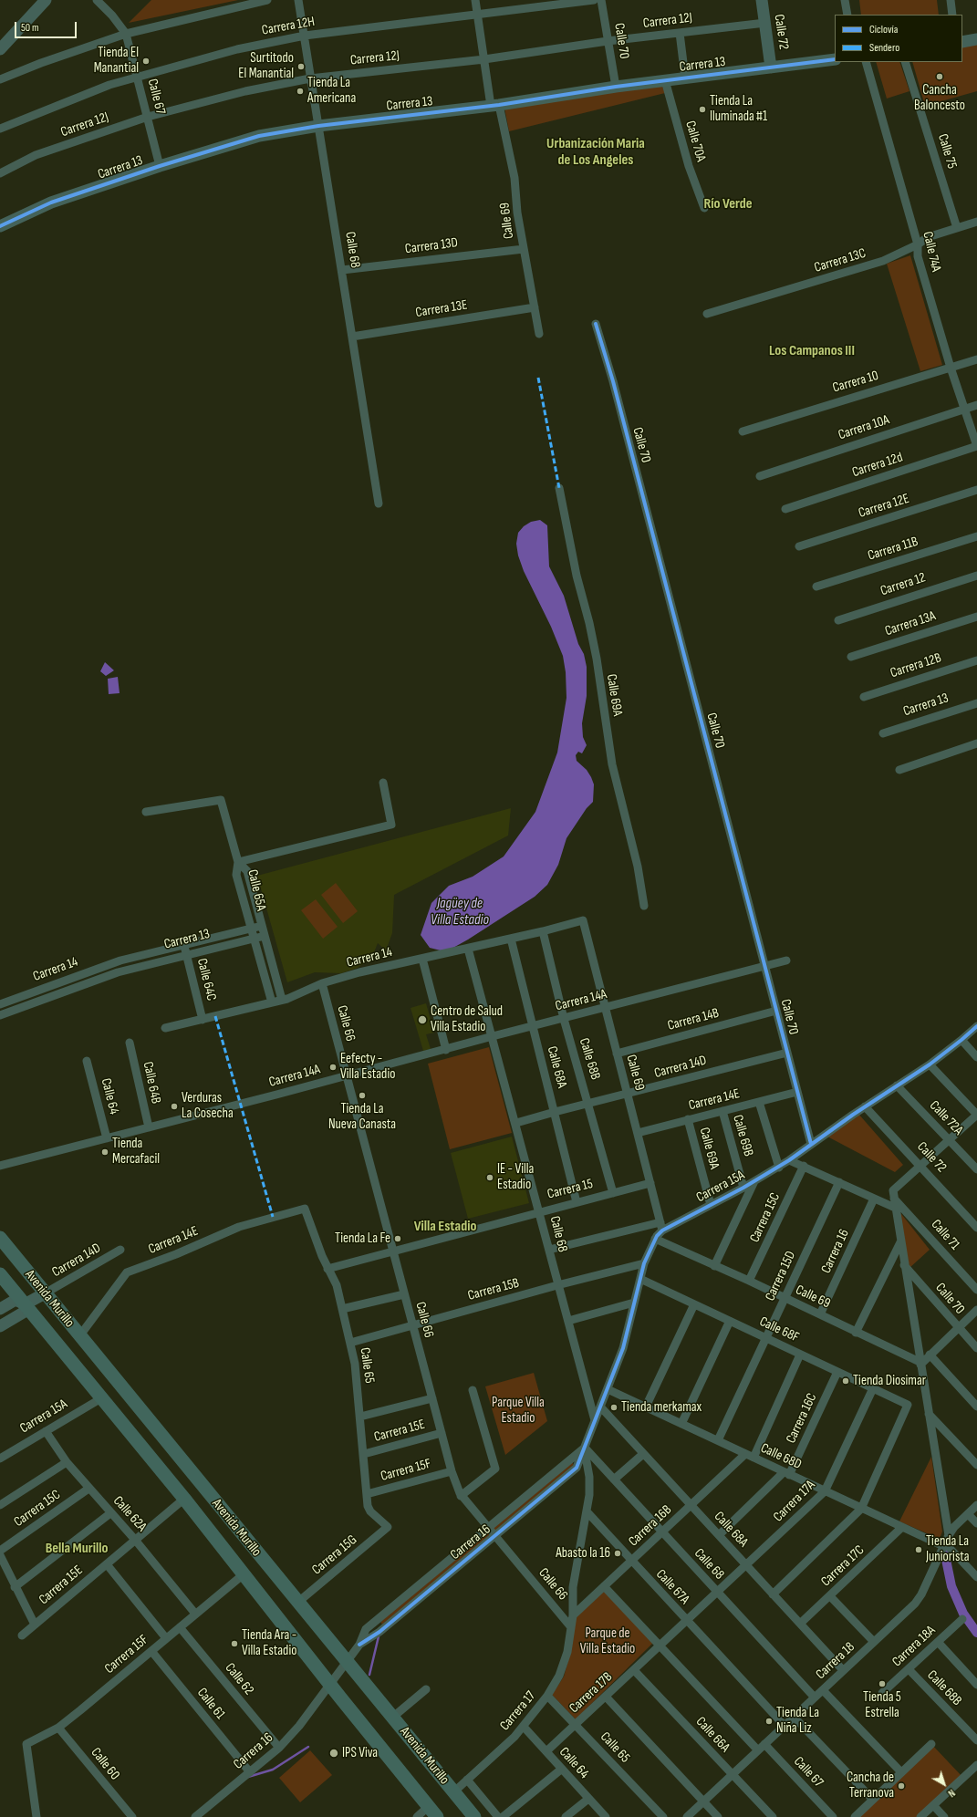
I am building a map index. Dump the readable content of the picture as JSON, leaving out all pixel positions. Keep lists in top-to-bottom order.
{
  "streets": {
    "main road": ["Avenida Murillo"],
    "street": [
      "Carrera 12J",
      "Carrera 12H",
      "Calle 72",
      "Calle 70",
      "Carrera 13",
      "Calle 67",
      "Calle 70A",
      "Calle 75",
      "Calle 69",
      "Carrera 13D",
      "Calle 68",
      "Calle 74A",
      "Carrera 13C",
      "Carrera 13E",
      "Carrera 10",
      "Carrera 10A",
      "Carrera 12d",
      "Carrera 12E",
      "Carrera 11B",
      "Carrera 12",
      "Carrera 13A",
      "Carrera 12B",
      "Calle 69A",
      "Calle 65A",
      "Carrera 14",
      "Calle 64C",
      "Carrera 14A",
      "Carrera 14B",
      "Calle 66",
      "Calle 68B",
      "Calle 68A",
      "Carrera 14D",
      "Calle 64B",
      "Calle 64",
      "Carrera 14E",
      "Calle 72A",
      "Calle 69B",
      "Carrera 15A",
      "Carrera 15",
      "Carrera 15C",
      "Calle 71",
      "Carrera 16",
      "Carrera 15D",
      "Carrera 15B",
      "Calle 68F",
      "Calle 65",
      "Carrera 16C",
      "Carrera 15E",
      "Calle 68D",
      "Carrera 15F",
      "Carrera 17A",
      "Calle 62A",
      "Carrera 16B",
      "Carrera 15G",
      "Carrera 17C",
      "Calle 67A",
      "Carrera 18A",
      "Carrera 18",
      "Calle 62",
      "Carrera 17B",
      "Calle 61",
      "Carrera 17",
      "Calle 66A",
      "Calle 60"
    ]
  },
  "crossings": [
    ["Carrera 12J", "Calle 72"],
    ["Carrera 12J", "Calle 70"],
    ["Carrera 12J", "Calle 67"],
    ["Carrera 12J", "Calle 69"],
    ["Carrera 12J", "Calle 68"],
    ["Carrera 12H", "Calle 67"],
    ["Carrera 12H", "Calle 69"],
    ["Carrera 12H", "Calle 68"],
    ["Calle 72", "Carrera 13"],
    ["Calle 72", "Carrera 15A"],
    ["Calle 70", "Carrera 13"],
    ["Calle 70", "Carrera 14A"],
    ["Calle 70", "Carrera 14B"],
    ["Calle 70", "Carrera 14D"],
    ["Calle 70", "Carrera 14E"],
    ["Calle 70", "Carrera 15A"],
    ["Carrera 13", "Calle 67"],
    ["Carrera 13", "Calle 70A"],
    ["Carrera 13", "Calle 69"],
    ["Carrera 13", "Calle 68"],
    ["Carrera 13", "Calle 65A"],
    ["Carrera 13", "Carrera 14"],
    ["Carrera 13", "Calle 64C"],
    ["Calle 67", "Carrera 18"],
    ["Calle 75", "Carrera 13C"],
    ["Calle 69", "Carrera 13D"],
    ["Calle 69", "Carrera 13E"],
    ["Calle 69", "Carrera 14"],
    ["Calle 69", "Carrera 14A"],
    ["Calle 69", "Carrera 14B"],
    ["Calle 69", "Carrera 14D"],
    ["Calle 69", "Carrera 14E"],
    ["Calle 69", "Carrera 15A"],
    ["Calle 69", "Carrera 15"],
    ["Calle 69", "Carrera 15C"],
    ["Calle 69", "Carrera 16"],
    ["Calle 69", "Carrera 15D"],
    ["Carrera 13D", "Calle 68"],
    ["Calle 68", "Carrera 13E"],
    ["Calle 68", "Carrera 14"],
    ["Calle 68", "Carrera 14A"],
    ["Calle 68", "Carrera 14D"],
    ["Calle 68", "Carrera 15A"],
    ["Calle 68", "Carrera 15"],
    ["Calle 68", "Carrera 16"],
    ["Calle 68", "Carrera 15B"],
    ["Calle 68", "Carrera 17A"],
    ["Calle 68", "Carrera 16B"],
    ["Calle 68", "Carrera 18"],
    ["Calle 68", "Carrera 17B"],
    ["Calle 74A", "Carrera 13C"],
    ["Calle 74A", "Carrera 10"],
    ["Calle 74A", "Carrera 10A"],
    ["Calle 74A", "Carrera 12d"],
    ["Calle 69A", "Carrera 14E"],
    ["Calle 69A", "Carrera 15A"],
    ["Calle 65A", "Carrera 14"],
    ["Carrera 14", "Calle 64C"],
    ["Carrera 14", "Calle 66"],
    ["Carrera 14", "Calle 68B"],
    ["Carrera 14", "Calle 68A"],
    ["Carrera 14A", "Calle 66"],
    ["Carrera 14A", "Calle 68B"],
    ["Carrera 14A", "Calle 68A"],
    ["Carrera 14A", "Calle 64B"],
    ["Carrera 14A", "Calle 64"],
    ["Calle 66", "Carrera 15"],
    ["Calle 66", "Carrera 16"],
    ["Calle 66", "Carrera 15B"],
    ["Calle 66", "Carrera 15E"],
    ["Calle 66", "Carrera 15F"],
    ["Calle 66", "Carrera 17"],
    ["Calle 68B", "Carrera 14D"],
    ["Calle 68B", "Carrera 15"],
    ["Calle 68B", "Carrera 18A"],
    ["Calle 68A", "Carrera 14D"],
    ["Calle 68A", "Carrera 15A"],
    ["Calle 68A", "Carrera 15"],
    ["Calle 68A", "Carrera 16C"],
    ["Calle 68A", "Carrera 17A"],
    ["Calle 68A", "Carrera 16B"],
    ["Calle 68A", "Carrera 17C"],
    ["Calle 68A", "Carrera 18"],
    ["Carrera 14D", "Avenida Murillo"],
    ["Calle 64", "Carrera 17B"],
    ["Calle 64", "Carrera 17"],
    ["Carrera 14E", "Calle 69B"],
    ["Carrera 14E", "Avenida Murillo"],
    ["Carrera 14E", "Calle 65"],
    ["Calle 72A", "Carrera 15A"],
    ["Calle 69B", "Carrera 15A"],
    ["Carrera 15A", "Carrera 16"],
    ["Carrera 15A", "Carrera 15B"],
    ["Carrera 15A", "Avenida Murillo"],
    ["Carrera 15A", "Calle 68F"],
    ["Carrera 15A", "Calle 68D"],
    ["Carrera 15A", "Calle 62A"],
    ["Carrera 15", "Calle 65"],
    ["Carrera 15C", "Calle 62A"],
    ["Carrera 16", "Avenida Murillo"],
    ["Carrera 16", "Calle 62"],
    ["Carrera 16", "Calle 61"],
    ["Carrera 15D", "Calle 68F"],
    ["Carrera 15D", "Calle 68D"],
    ["Carrera 15B", "Calle 65"],
    ["Avenida Murillo", "Carrera 15E"],
    ["Avenida Murillo", "Carrera 15F"],
    ["Avenida Murillo", "Carrera 15G"],
    ["Avenida Murillo", "Carrera 17"],
    ["Calle 68F", "Carrera 16C"],
    ["Calle 68F", "Calle 68D"],
    ["Calle 68F", "Carrera 17A"],
    ["Calle 65", "Carrera 15E"],
    ["Calle 65", "Carrera 15F"],
    ["Calle 65", "Carrera 15G"],
    ["Calle 65", "Carrera 17B"],
    ["Calle 65", "Carrera 17"],
    ["Carrera 16C", "Calle 68D"],
    ["Carrera 15E", "Calle 62A"],
    ["Calle 68D", "Carrera 17A"],
    ["Calle 68D", "Carrera 16B"],
    ["Calle 68D", "Carrera 17C"],
    ["Calle 68D", "Carrera 18"],
    ["Carrera 15F", "Calle 62A"],
    ["Carrera 15F", "Calle 62"],
    ["Carrera 15F", "Calle 61"],
    ["Carrera 15F", "Calle 60"],
    ["Carrera 17A", "Carrera 17B"],
    ["Carrera 16B", "Calle 67A"],
    ["Calle 67A", "Carrera 18"],
    ["Calle 67A", "Carrera 17B"],
    ["Carrera 18", "Calle 66A"],
    ["Carrera 17B", "Calle 66A"]
  ],
  "districts": [
    "Urbanización Maria de Los Angeles",
    "Río Verde",
    "Los Campanos III",
    "Villa Estadio",
    "Bella Murillo"
  ],
  "water": ["Jagüey de Villa Estadio"],
  "parks": ["Parque Villa Estadio", "Parque de Villa Estadio"],
  "places": [
    "Tienda El Manantial",
    "Surtitodo El Manantial",
    "Cancha Baloncesto",
    "Tienda La Americana",
    "Tienda La Iluminada #1",
    "Centro de Salud Villa Estadio",
    "Eefecty - Villa Estadio",
    "Tienda La Nueva Canasta",
    "Verduras La Cosecha",
    "Tienda Mercafacil",
    "IE - Villa Estadio",
    "Tienda La Fe",
    "Tienda Diosimar",
    "Tienda merkamax",
    "Tienda La Juniorista",
    "Abasto la 16",
    "Tienda Ara - Villa Estadio",
    "Tienda 5 Estrella",
    "Tienda La Niña Liz",
    "IPS Viva",
    "Cancha de Terranova"
  ],
  "legend": ["Ciclovía", "Sendero"],
  "scale_bar": "50 m",
  "north": "bottom right"
}
